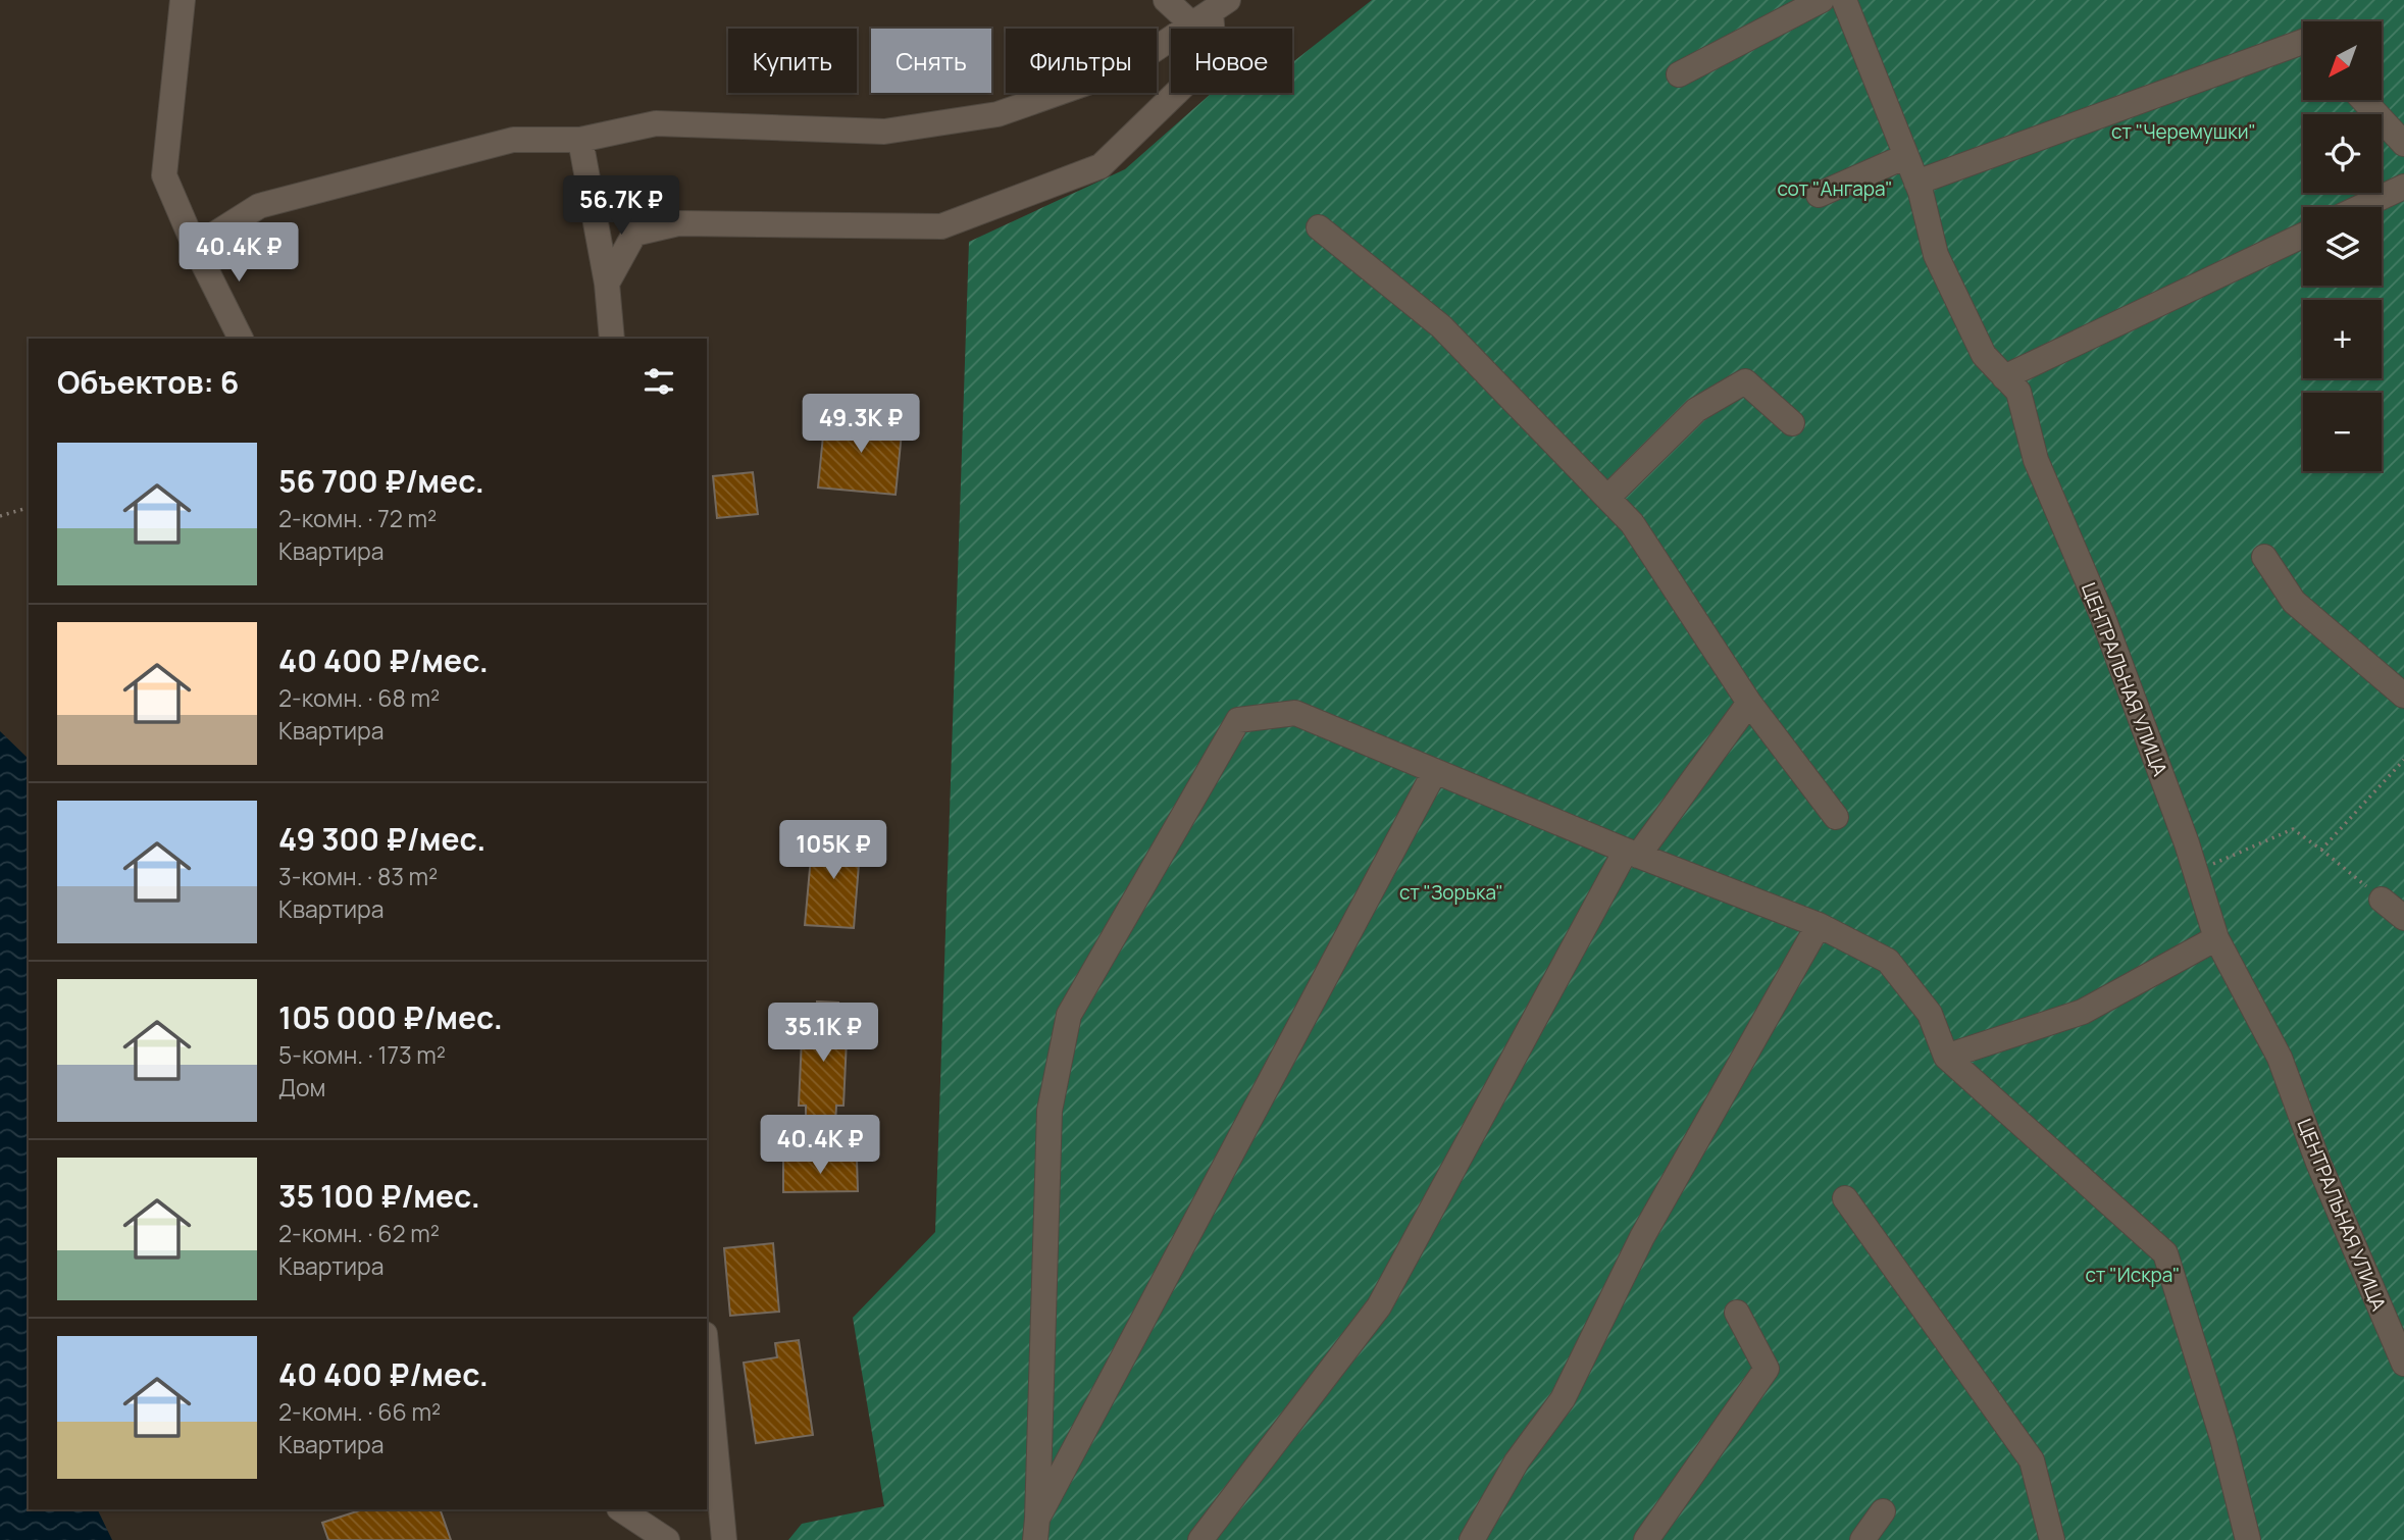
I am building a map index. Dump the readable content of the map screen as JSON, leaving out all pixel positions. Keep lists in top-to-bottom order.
{
  "streets": {
    "street": ["ЦЕНТРАЛЬНАЯ УЛИЦА"]
  },
  "parks": [
    "ст \"Черемушки\"",
    "сот \"Ангара\"",
    "ст \"Зорька\"",
    "ст \"Искра\""
  ],
  "north": "bottom left",
  "page": {
    "map_buttons": ["+", "−"],
    "chip": [
      "Купить",
      "Снять",
      "Фильтры",
      "Новое"
    ],
    "price": [
      "56.7K ₽",
      "40.4K ₽",
      "49.3K ₽",
      "105K ₽",
      "35.1K ₽",
      "40.4K ₽"
    ],
    "heading": "Объектов: 6",
    "list": [
      {
        "name": "56 700 ₽/мес.",
        "note": "2-комн. · 72 m² · Квартира"
      },
      {
        "name": "40 400 ₽/мес.",
        "note": "2-комн. · 68 m² · Квартира"
      },
      {
        "name": "49 300 ₽/мес.",
        "note": "3-комн. · 83 m² · Квартира"
      },
      {
        "name": "105 000 ₽/мес.",
        "note": "5-комн. · 173 m² · Дом"
      },
      {
        "name": "35 100 ₽/мес.",
        "note": "2-комн. · 62 m² · Квартира"
      },
      {
        "name": "40 400 ₽/мес.",
        "note": "2-комн. · 66 m² · Квартира"
      }
    ]
  }
}
